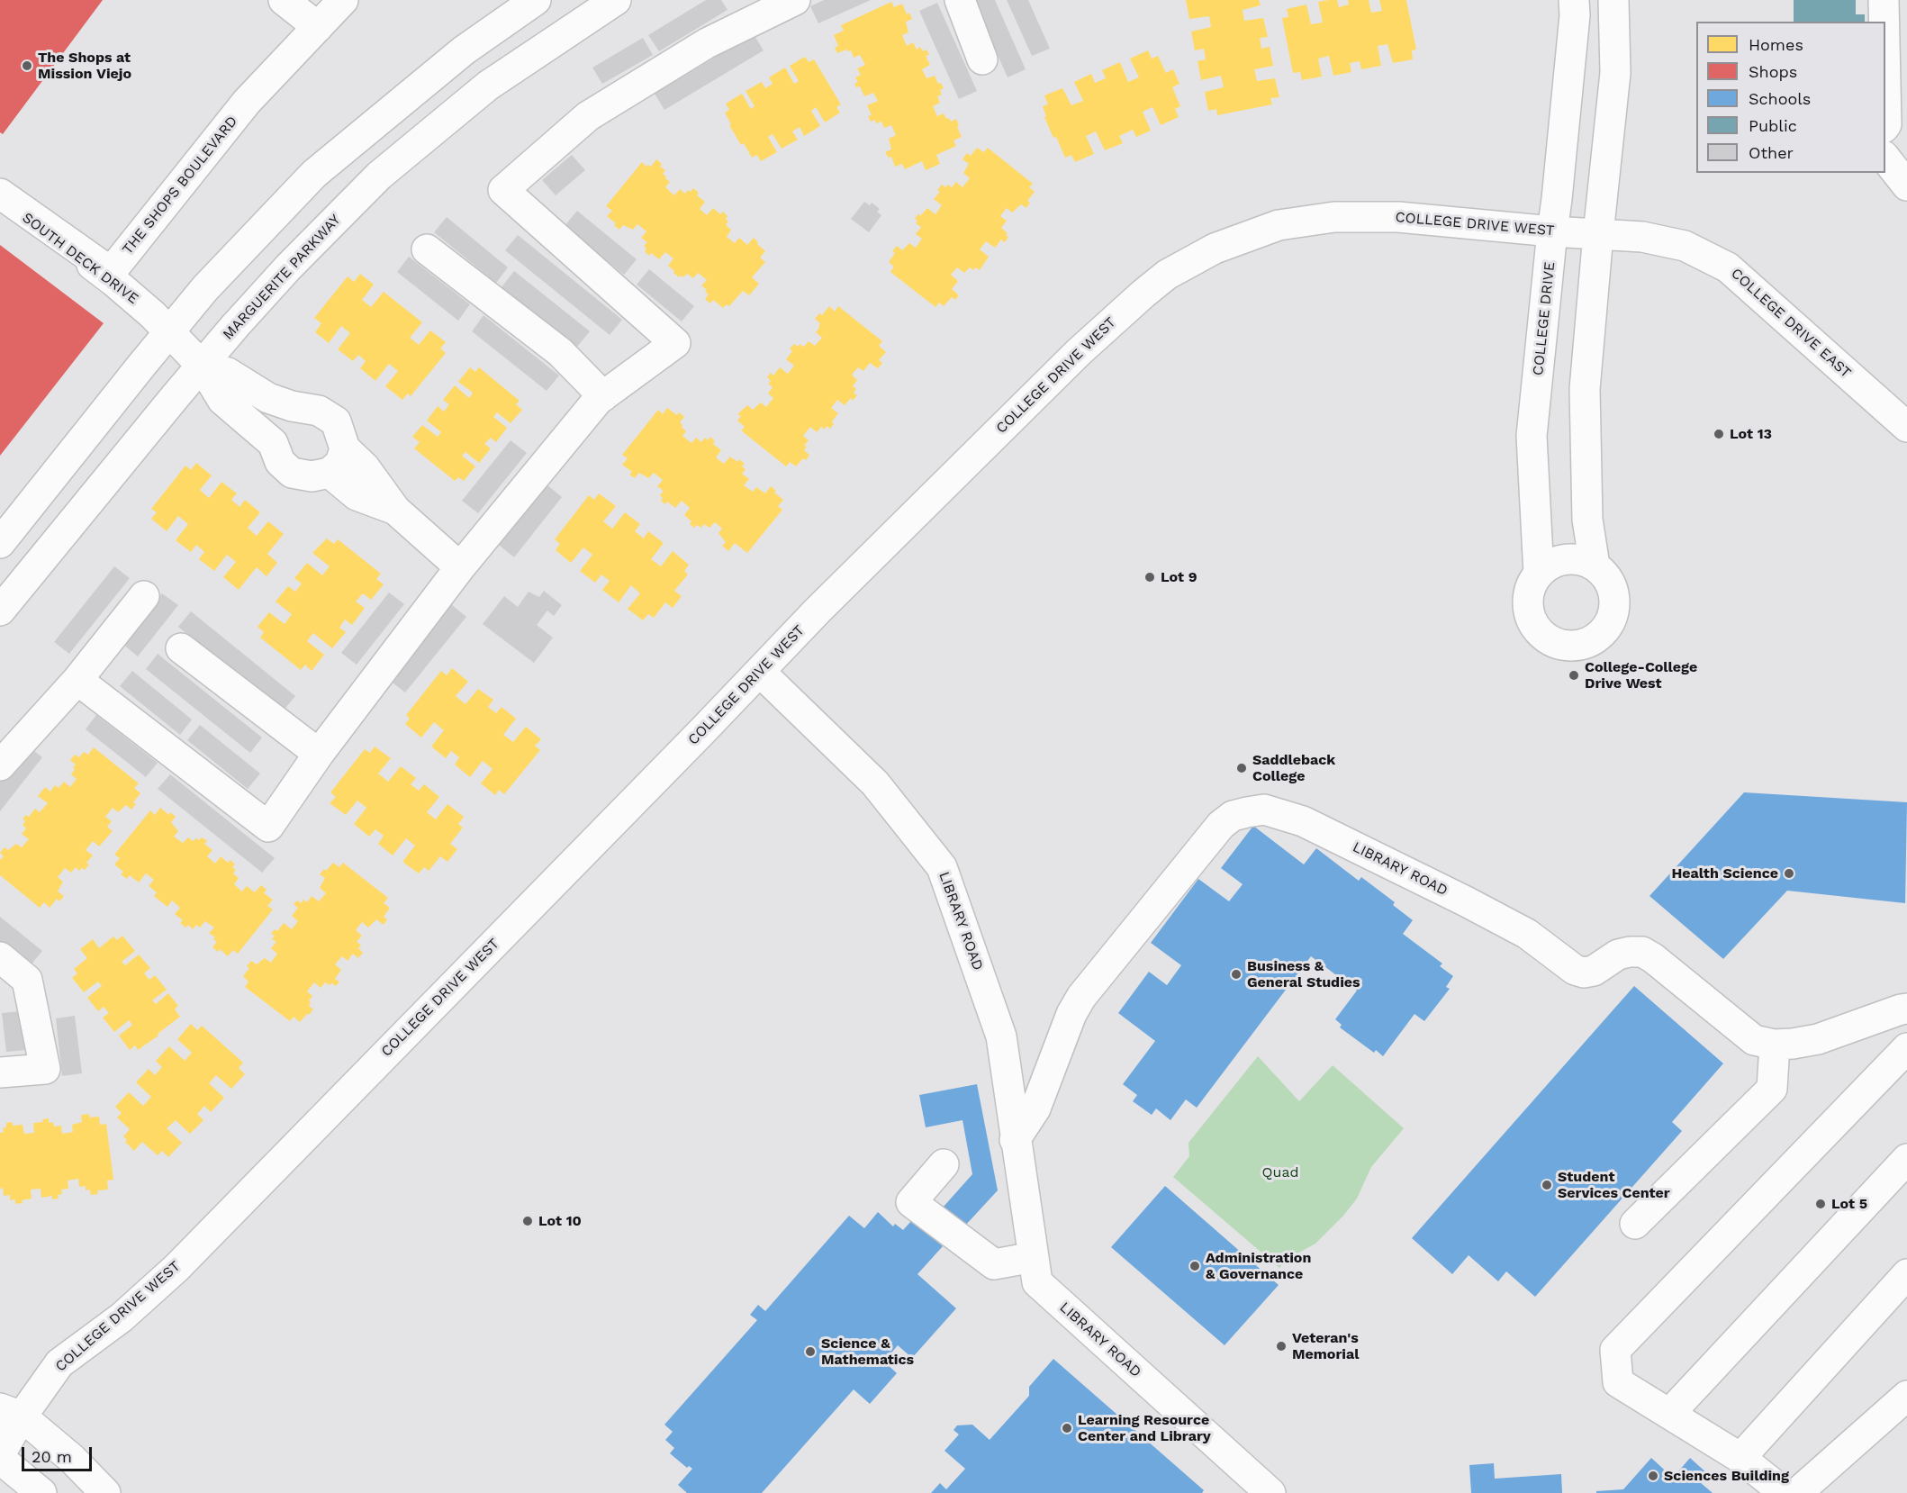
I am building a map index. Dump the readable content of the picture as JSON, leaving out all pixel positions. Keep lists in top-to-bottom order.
{
  "streets": {
    "street": [
      "THE SHOPS BOULEVARD",
      "COLLEGE DRIVE WEST",
      "SOUTH DECK DRIVE",
      "MARGUERITE PARKWAY",
      "COLLEGE DRIVE",
      "COLLEGE DRIVE EAST",
      "LIBRARY ROAD"
    ]
  },
  "crossings": [
    ["COLLEGE DRIVE WEST", "COLLEGE DRIVE"],
    ["COLLEGE DRIVE WEST", "COLLEGE DRIVE EAST"],
    ["COLLEGE DRIVE WEST", "LIBRARY ROAD"],
    ["SOUTH DECK DRIVE", "MARGUERITE PARKWAY"]
  ],
  "parks": ["Quad"],
  "places": [
    "The Shops at Mission Viejo",
    "Lot 13",
    "Lot 9",
    "College-College Drive West",
    "Saddleback College",
    "Health Science",
    "Business & General Studies",
    "Student Services Center",
    "Lot 5",
    "Lot 10",
    "Administration & Governance",
    "Veteran's Memorial",
    "Science & Mathematics",
    "Learning Resource Center and Library",
    "Sciences Building"
  ],
  "legend": [
    "Homes",
    "Shops",
    "Schools",
    "Public",
    "Other"
  ],
  "scale_bar": "20 m"
}
